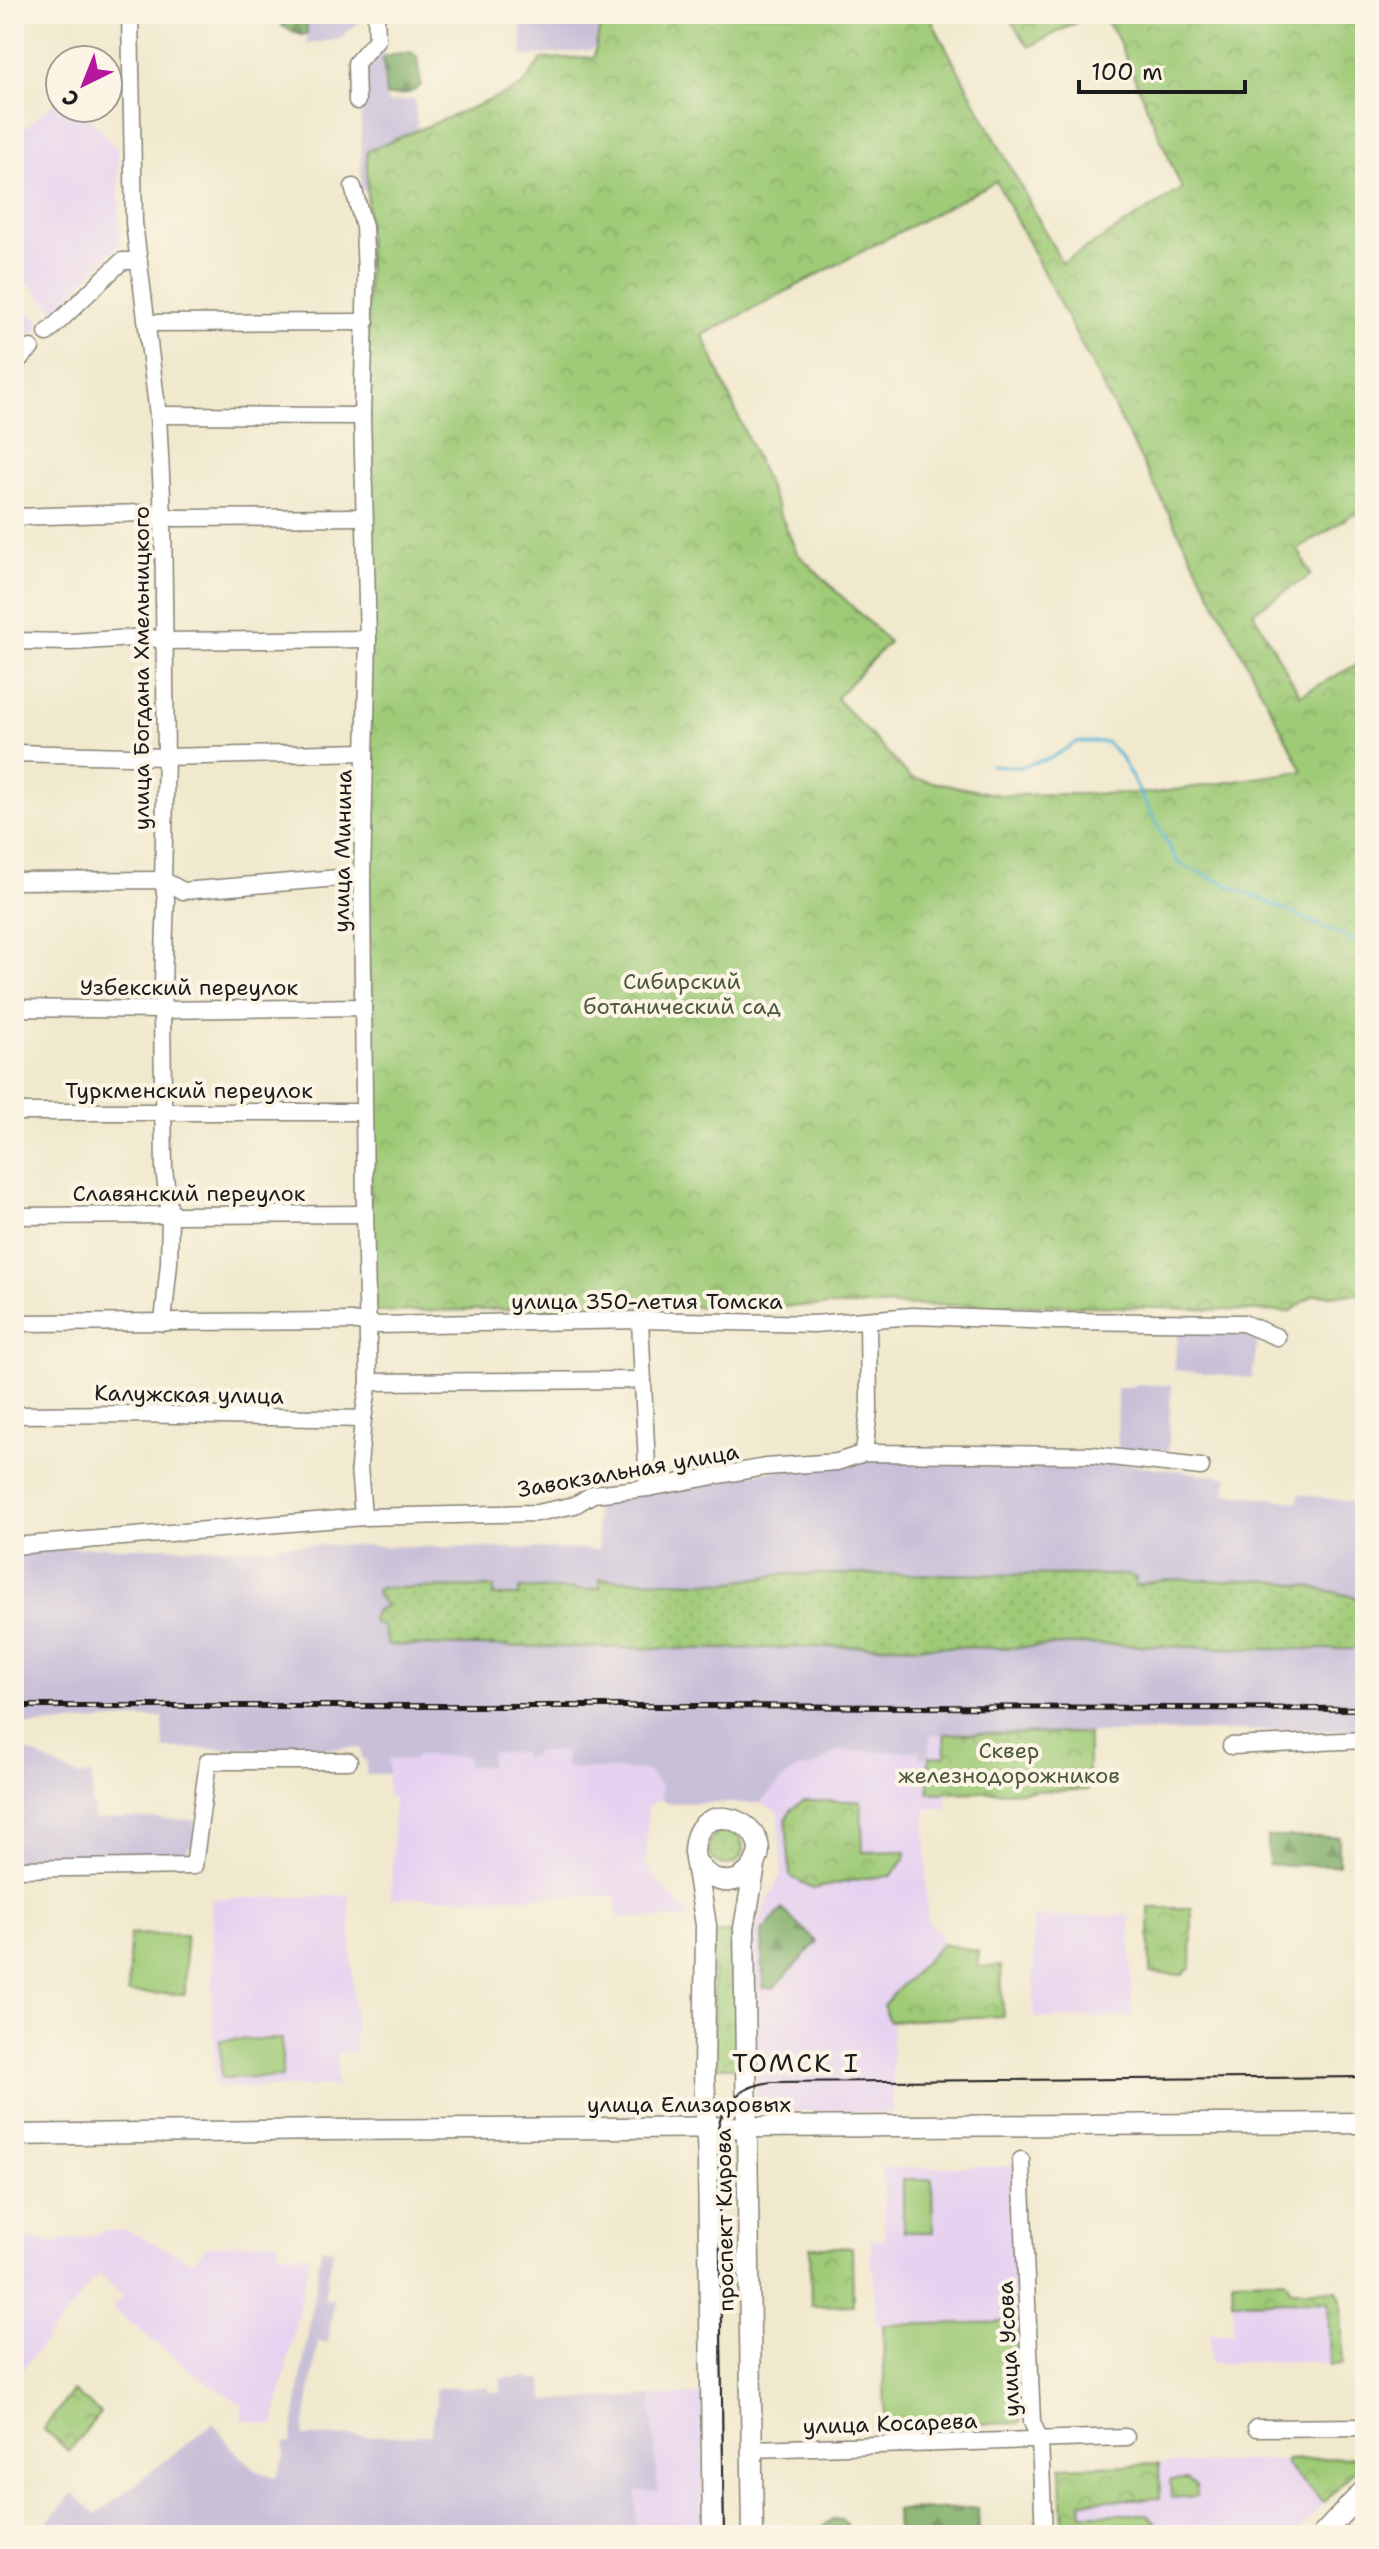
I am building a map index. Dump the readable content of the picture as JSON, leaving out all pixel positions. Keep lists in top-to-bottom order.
{
  "streets": {
    "main road": ["улица Елизаровых", "проспект Кирова"],
    "street": [
      "улица Богдана Хмельницкого",
      "улица Минина",
      "Узбекский переулок",
      "Туркменский переулок",
      "Славянский переулок",
      "улица 350-летия Томска",
      "Калужская улица",
      "Завокзальная улица",
      "улица Усова",
      "улица Косарева"
    ]
  },
  "crossings": [
    ["улица Богдана Хмельницкого", "Узбекский переулок"],
    ["улица Богдана Хмельницкого", "Туркменский переулок"],
    ["улица Богдана Хмельницкого", "Славянский переулок"],
    ["улица Богдана Хмельницкого", "улица 350-летия Томска"],
    ["улица Минина", "Узбекский переулок"],
    ["улица Минина", "Туркменский переулок"],
    ["улица Минина", "Славянский переулок"],
    ["улица Минина", "улица 350-летия Томска"],
    ["улица Минина", "Калужская улица"],
    ["улица Минина", "Завокзальная улица"],
    ["улица Елизаровых", "проспект Кирова"],
    ["проспект Кирова", "улица Косарева"],
    ["улица Усова", "улица Косарева"]
  ],
  "districts": ["ТОМСК I"],
  "parks": ["Сибирский ботанический сад", "Сквер железнодорожников"],
  "scale_bar": "100 m",
  "north": "bottom left"
}
